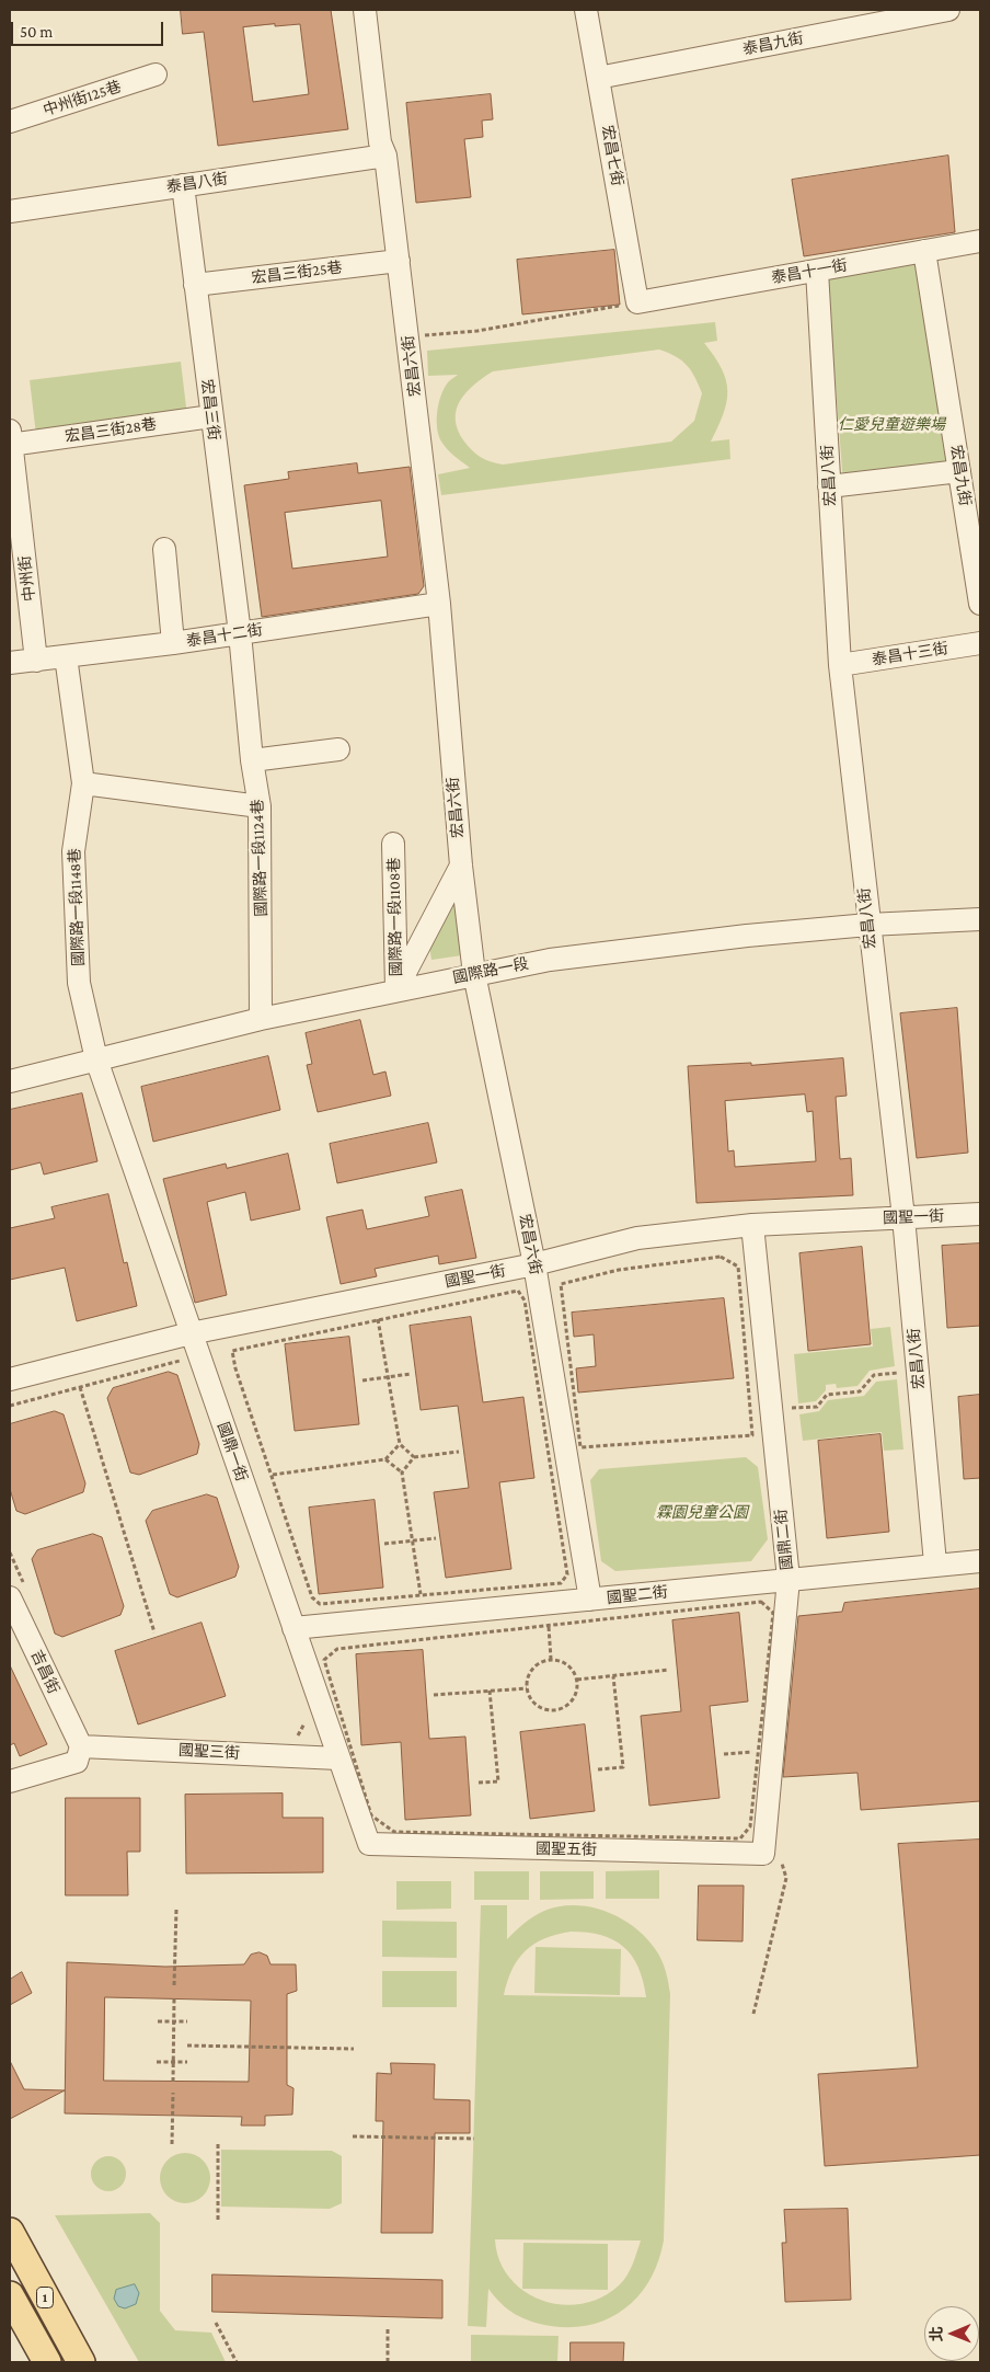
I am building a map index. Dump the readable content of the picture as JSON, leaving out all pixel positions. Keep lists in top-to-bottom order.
{
  "streets": {
    "main road": ["1"],
    "street": [
      "泰昌九街",
      "中州街125巷",
      "宏昌七街",
      "泰昌八街",
      "泰昌十一街",
      "宏昌三街25巷",
      "宏昌六街",
      "宏昌三街",
      "宏昌三街28巷",
      "宏昌八街",
      "宏昌九街",
      "中州街",
      "泰昌十二街",
      "泰昌十三街",
      "國際路一段1124巷",
      "國際路一段1148巷",
      "國際路一段1108巷",
      "國際路一段",
      "國聖一街",
      "國鼎一街",
      "國鼎二街",
      "國聖二街",
      "吉昌街",
      "國聖三街",
      "國聖五街"
    ]
  },
  "crossings": [
    ["泰昌九街", "宏昌七街"],
    ["宏昌七街", "泰昌十一街"],
    ["泰昌八街", "宏昌六街"],
    ["泰昌八街", "宏昌三街"],
    ["泰昌十一街", "宏昌八街"],
    ["泰昌十一街", "宏昌九街"],
    ["宏昌三街25巷", "宏昌六街"],
    ["宏昌三街25巷", "宏昌三街"],
    ["宏昌六街", "泰昌十二街"],
    ["宏昌六街", "國際路一段"],
    ["宏昌六街", "國聖一街"],
    ["宏昌六街", "國聖二街"],
    ["宏昌三街", "宏昌三街28巷"],
    ["宏昌三街", "泰昌十二街"],
    ["宏昌三街", "國際路一段1124巷"],
    ["宏昌三街28巷", "中州街"],
    ["宏昌八街", "泰昌十三街"],
    ["宏昌八街", "國際路一段"],
    ["宏昌八街", "國聖一街"],
    ["宏昌八街", "國聖二街"],
    ["中州街", "泰昌十二街"],
    ["泰昌十二街", "國際路一段1124巷"],
    ["泰昌十二街", "國際路一段1148巷"],
    ["國際路一段1124巷", "國際路一段"],
    ["國際路一段1148巷", "國際路一段"],
    ["國際路一段1148巷", "國鼎一街"],
    ["國際路一段1108巷", "國際路一段"],
    ["國際路一段", "國鼎一街"],
    ["國聖一街", "國鼎一街"],
    ["國聖一街", "國鼎二街"],
    ["國鼎一街", "國聖二街"],
    ["國鼎一街", "國聖三街"],
    ["國鼎一街", "國聖五街"],
    ["國鼎二街", "國聖二街"],
    ["國鼎二街", "國聖五街"],
    ["吉昌街", "國聖三街"]
  ],
  "parks": ["仁愛兒童遊樂場", "霖園兒童公園"],
  "scale_bar": "50 m",
  "north": "left"
}
